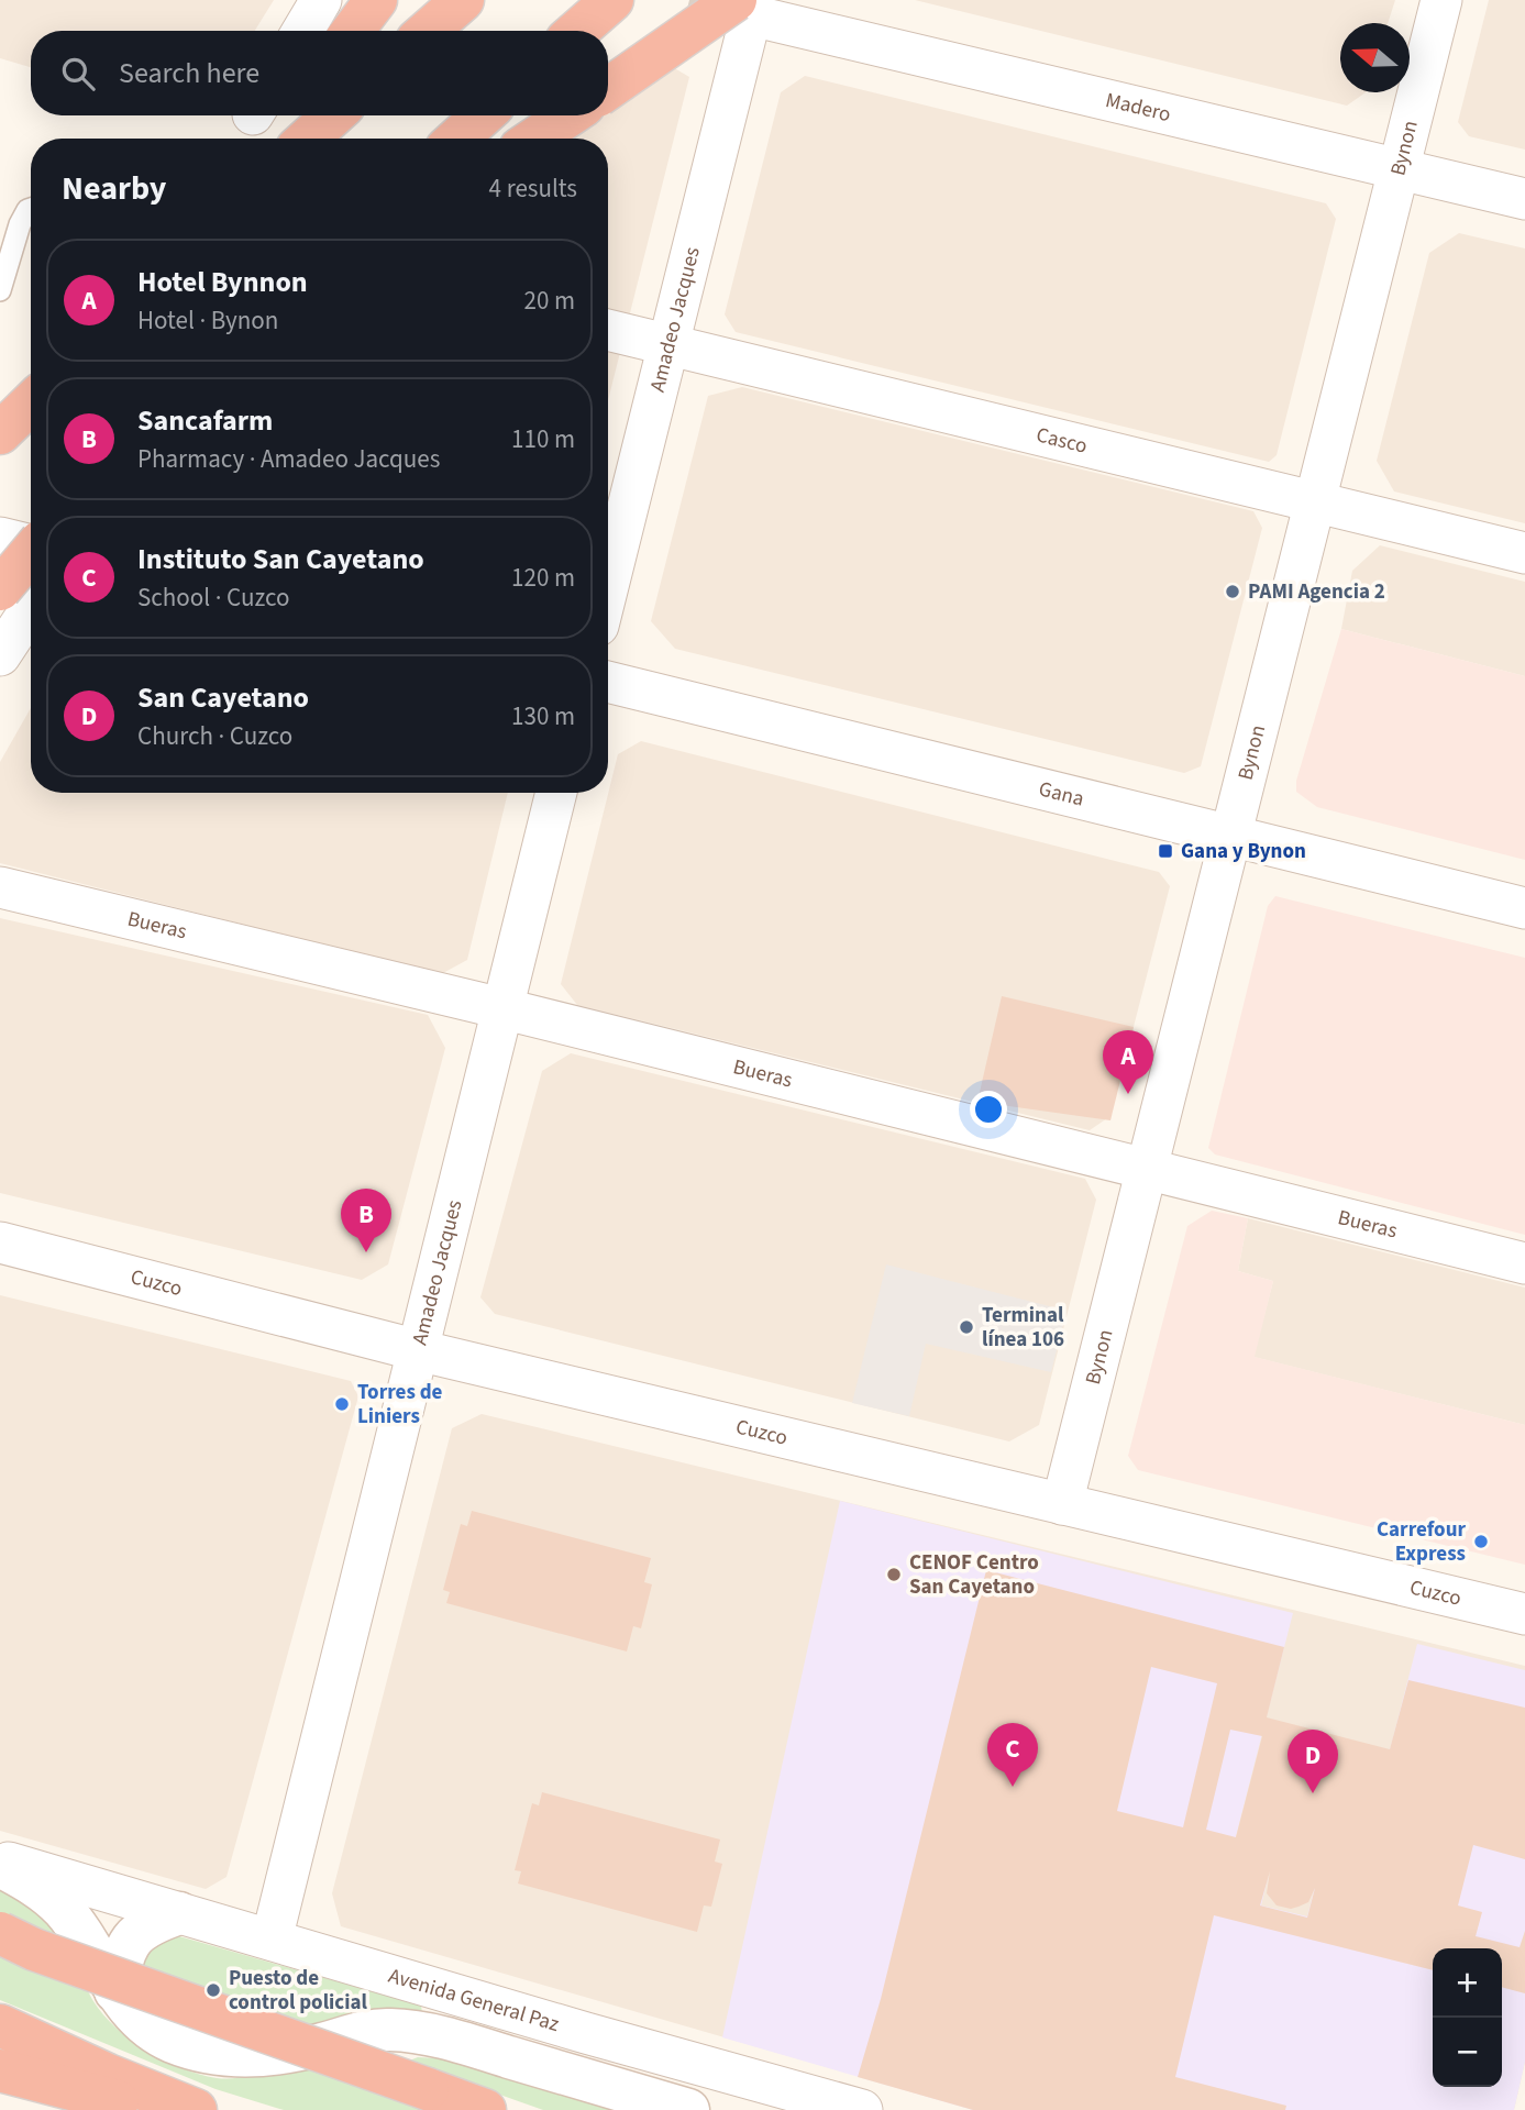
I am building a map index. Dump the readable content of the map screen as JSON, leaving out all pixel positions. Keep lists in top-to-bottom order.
{
  "streets": {
    "street": [
      "Madero",
      "Bynon",
      "Amadeo Jacques",
      "Casco",
      "Gana",
      "Bueras",
      "Cuzco",
      "Avenida General Paz"
    ]
  },
  "crossings": [
    ["Madero", "Bynon"],
    ["Madero", "Amadeo Jacques"],
    ["Bynon", "Casco"],
    ["Bynon", "Gana"],
    ["Bynon", "Bueras"],
    ["Bynon", "Cuzco"],
    ["Amadeo Jacques", "Casco"],
    ["Amadeo Jacques", "Bueras"],
    ["Amadeo Jacques", "Cuzco"],
    ["Amadeo Jacques", "Avenida General Paz"]
  ],
  "places": {
    "other": [
      "PAMI Agencia 2",
      "Terminal línea 106",
      "Torres de Liniers",
      "Carrefour Express",
      "CENOF Centro San Cayetano",
      "Puesto de control policial"
    ],
    "transit": ["Gana y Bynon"]
  },
  "north": "left",
  "page": {
    "search": "Search here",
    "heading": ["Nearby", "4 results"],
    "list": [
      {
        "mark": "A",
        "name": "Hotel Bynnon",
        "note": "Hotel · Bynon",
        "value": "20 m"
      },
      {
        "mark": "B",
        "name": "Sancafarm",
        "note": "Pharmacy · Amadeo Jacques",
        "value": "110 m"
      },
      {
        "mark": "C",
        "name": "Instituto San Cayetano",
        "note": "School · Cuzco",
        "value": "120 m"
      },
      {
        "mark": "D",
        "name": "San Cayetano",
        "note": "Church · Cuzco",
        "value": "130 m"
      }
    ],
    "pins": [
      "A",
      "B",
      "C",
      "D"
    ],
    "map_buttons": ["+", "−"]
  }
}
